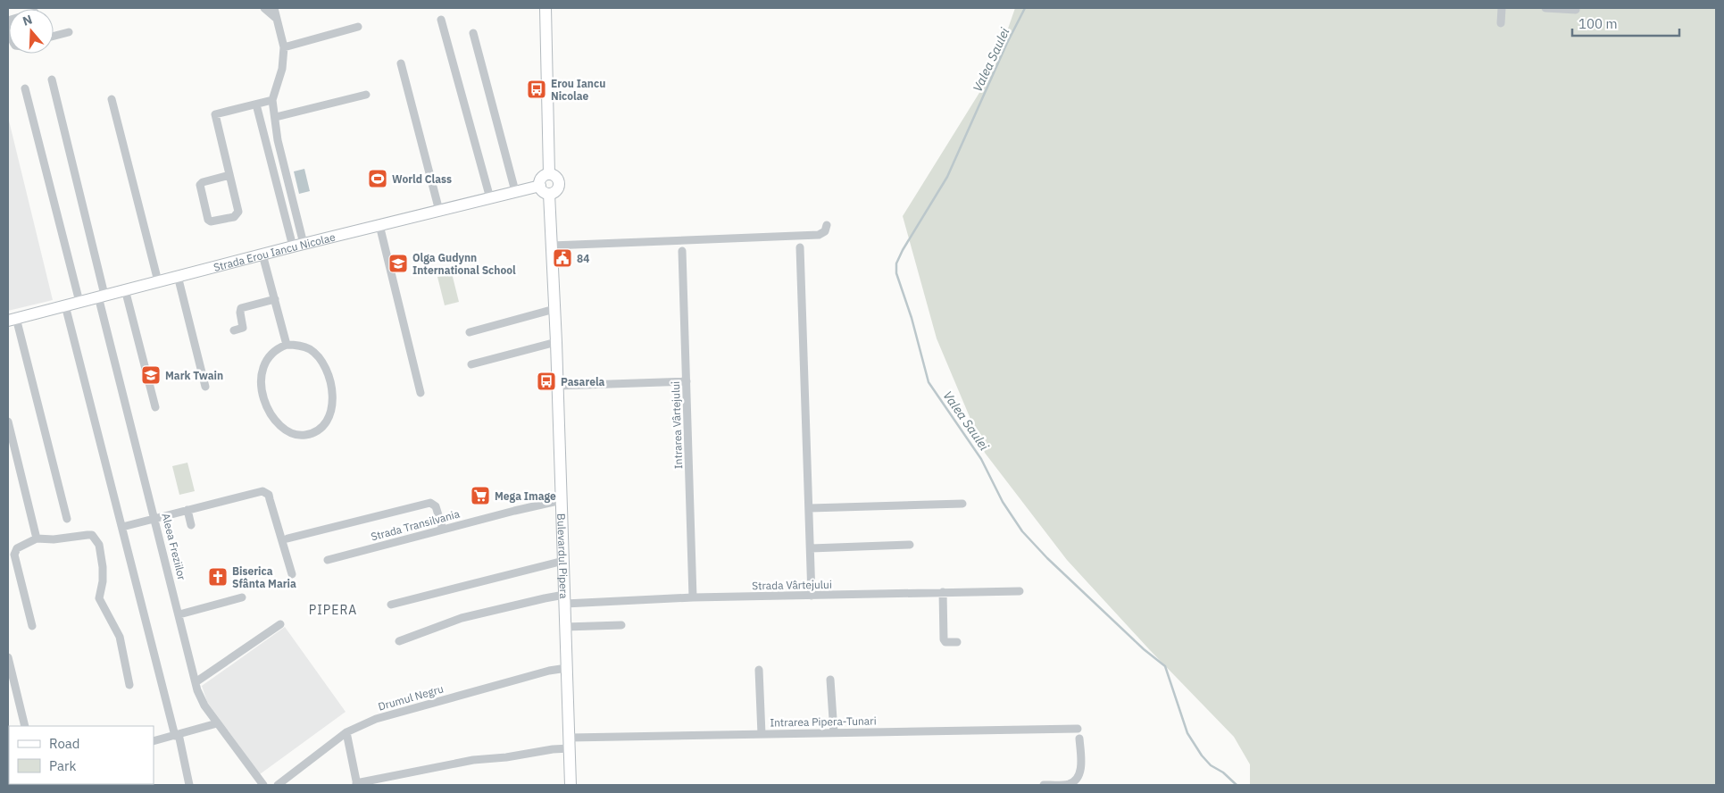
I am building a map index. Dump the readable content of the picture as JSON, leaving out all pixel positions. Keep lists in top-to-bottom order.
{
  "streets": {
    "main road": ["Strada Erou Iancu Nicolae", "Bulevardul Pipera"],
    "street": [
      "Intrarea Vârtejului",
      "Strada Transilvania",
      "Aleea Freziilor",
      "Strada Vârtejului",
      "Drumul Negru",
      "Intrarea Pipera-Tunari"
    ]
  },
  "crossings": [
    ["Strada Erou Iancu Nicolae", "Aleea Freziilor"],
    ["Strada Erou Iancu Nicolae", "Bulevardul Pipera"],
    ["Intrarea Vârtejului", "Strada Vârtejului"],
    ["Strada Transilvania", "Bulevardul Pipera"],
    ["Bulevardul Pipera", "Strada Vârtejului"],
    ["Bulevardul Pipera", "Drumul Negru"],
    ["Bulevardul Pipera", "Intrarea Pipera-Tunari"]
  ],
  "districts": ["PIPERA"],
  "water": ["Valea Saulei"],
  "places": {
    "bus stop": ["Erou Iancu Nicolae", "Pasarela"],
    "sports": ["World Class"],
    "public building": ["84"],
    "school or university": ["Olga Gudynn International School", "Mark Twain"],
    "supermarket": ["Mega Image"],
    "church": ["Biserica Sfânta Maria"]
  },
  "legend": ["Road", "Park"],
  "scale_bar": "100 m",
  "north": "top"
}
